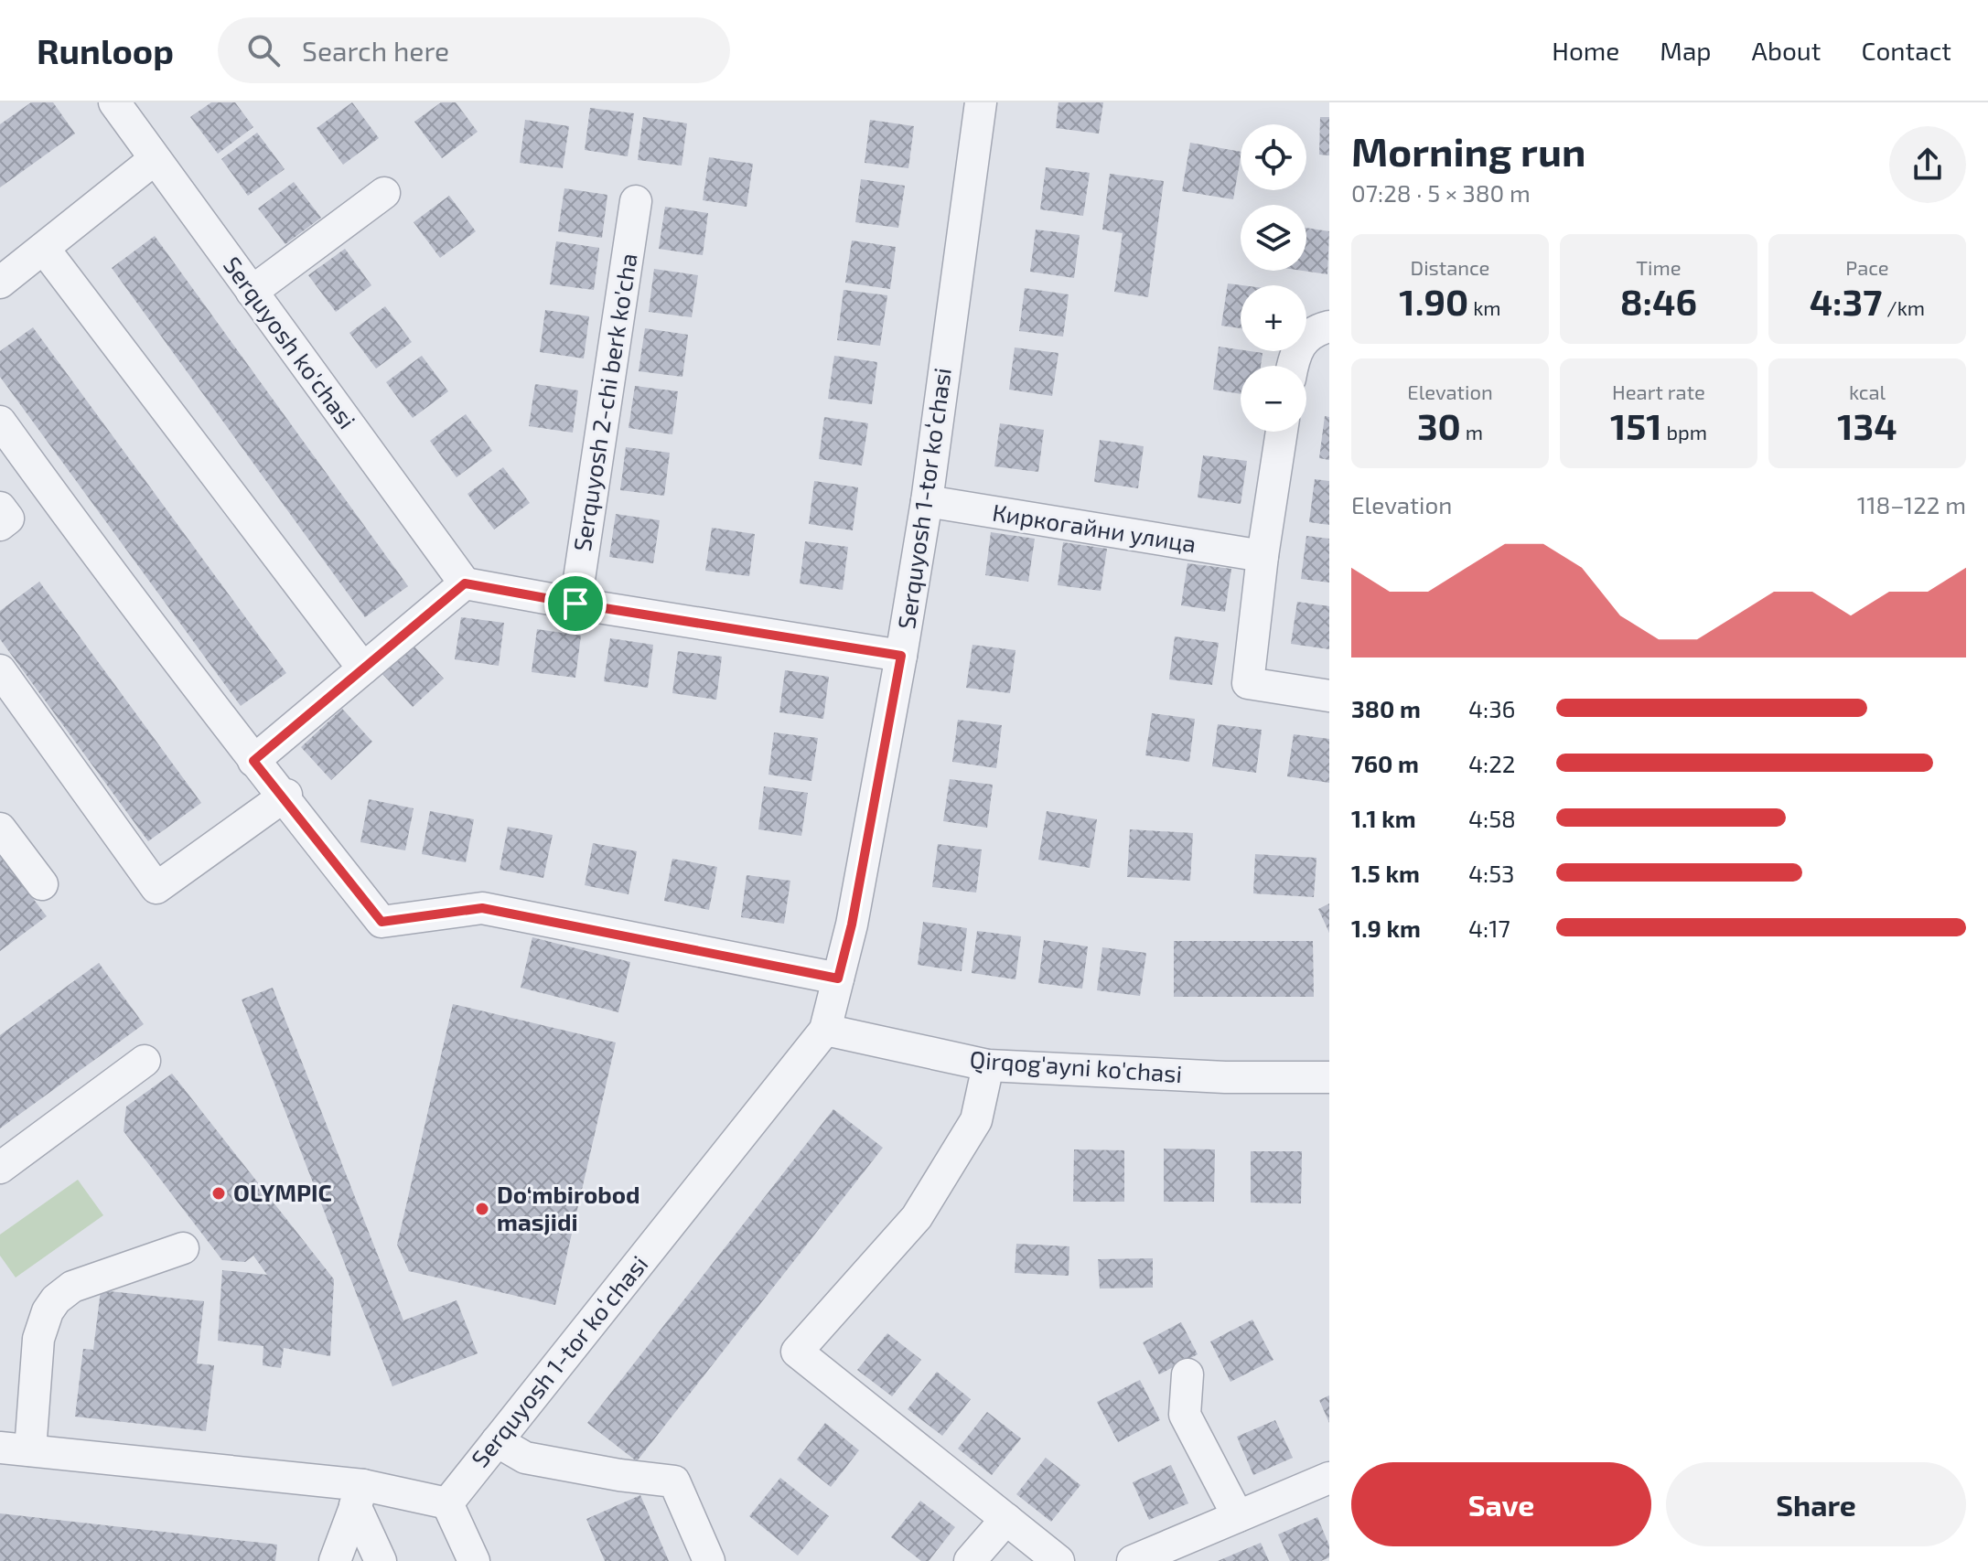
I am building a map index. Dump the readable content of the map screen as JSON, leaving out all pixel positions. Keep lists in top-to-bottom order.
{
  "streets": {
    "street": [
      "Serquyosh ko'chasi",
      "Serquyosh 2-chi berk ko'cha",
      "Serquyosh 1-tor koʻchasi",
      "Киркогайни улица",
      "Qirqog'ayni ko'chasi"
    ]
  },
  "crossings": [
    ["Serquyosh 1-tor koʻchasi", "Киркогайни улица"],
    ["Serquyosh 1-tor koʻchasi", "Qirqog'ayni ko'chasi"]
  ],
  "places": ["OLYMPIC", "Do‘mbirobod masjidi"],
  "page": {
    "header": "Runloop",
    "search": "Search here",
    "nav": [
      "Home",
      "Map",
      "About",
      "Contact"
    ],
    "heading": ["Morning run", "07:28 · 5 × 380 m"],
    "map_buttons": ["+", "−"],
    "stats": [
      ["Distance", "1.90 km"],
      ["Time", "8:46"],
      ["Pace", "4:37 /km"],
      ["Elevation", "30 m"],
      ["Heart rate", "151 bpm"],
      ["kcal", "134"]
    ],
    "chart": ["Elevation", "118–122 m"],
    "list": [
      {
        "name": "380 m",
        "note": "4:36"
      },
      {
        "name": "760 m",
        "note": "4:22"
      },
      {
        "name": "1.1 km",
        "note": "4:58"
      },
      {
        "name": "1.5 km",
        "note": "4:53"
      },
      {
        "name": "1.9 km",
        "note": "4:17"
      }
    ],
    "buttons": ["Save", "Share"]
  }
}
